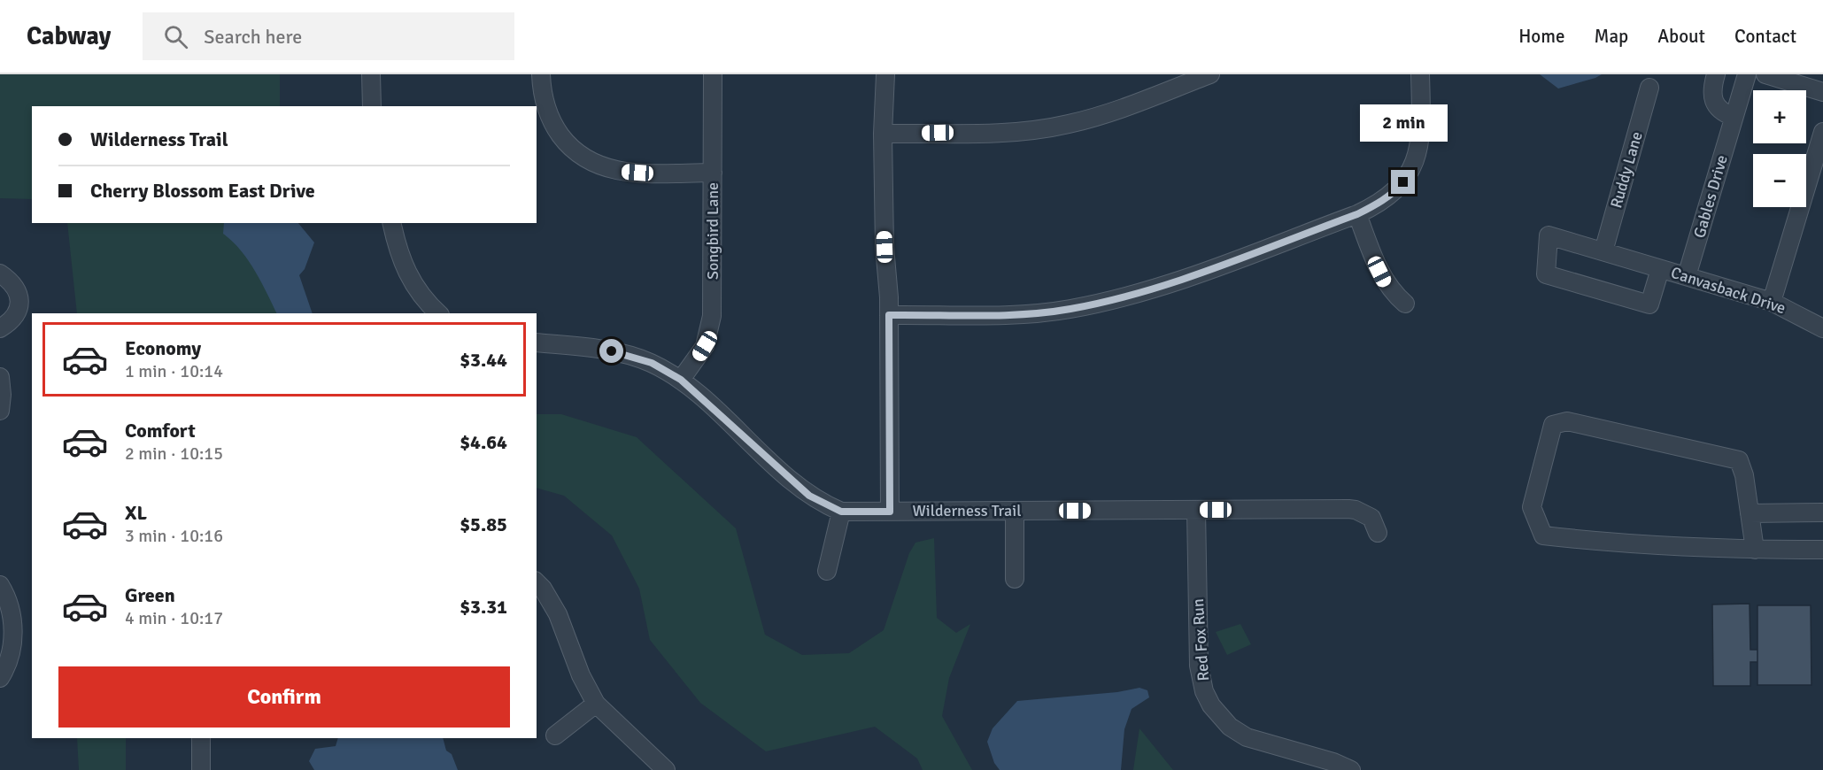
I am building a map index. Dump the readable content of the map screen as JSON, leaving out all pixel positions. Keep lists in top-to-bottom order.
{
  "streets": {
    "street": [
      "Ruddy Lane",
      "Gables Drive",
      "Songbird Lane",
      "Canvasback Drive",
      "Wilderness Trail",
      "Red Fox Run"
    ]
  },
  "crossings": [
    ["Ruddy Lane", "Canvasback Drive"],
    ["Gables Drive", "Canvasback Drive"],
    ["Songbird Lane", "Wilderness Trail"],
    ["Wilderness Trail", "Red Fox Run"]
  ],
  "page": {
    "header": "Cabway",
    "search": "Search here",
    "nav": [
      "Home",
      "Map",
      "About",
      "Contact"
    ],
    "map_buttons": ["+", "−"],
    "bubble": "2 min",
    "banner": ["Wilderness Trail", "Cherry Blossom East Drive"],
    "list": [
      {
        "name": "Economy",
        "note": "1 min · 10:14",
        "value": "$3.44"
      },
      {
        "name": "Comfort",
        "note": "2 min · 10:15",
        "value": "$4.64"
      },
      {
        "name": "XL",
        "note": "3 min · 10:16",
        "value": "$5.85"
      },
      {
        "name": "Green",
        "note": "4 min · 10:17",
        "value": "$3.31"
      }
    ],
    "buttons": "Confirm"
  }
}
